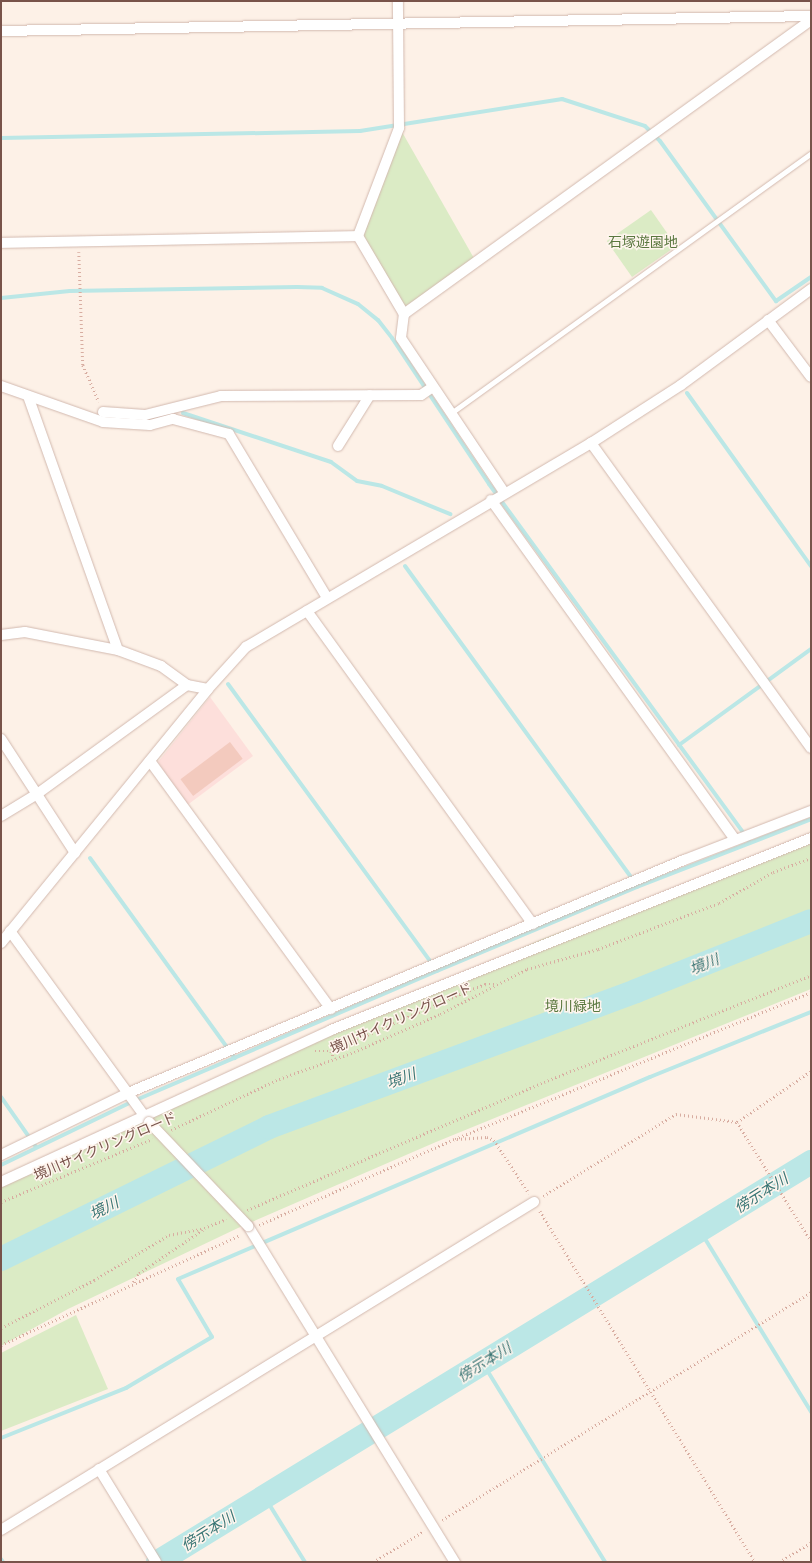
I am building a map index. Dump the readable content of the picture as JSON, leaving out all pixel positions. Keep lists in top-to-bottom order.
{
  "streets": {
    "path": ["境川サイクリングロード"]
  },
  "water": ["境川", "傍示本川"],
  "parks": ["石塚遊園地", "境川緑地"]
}
